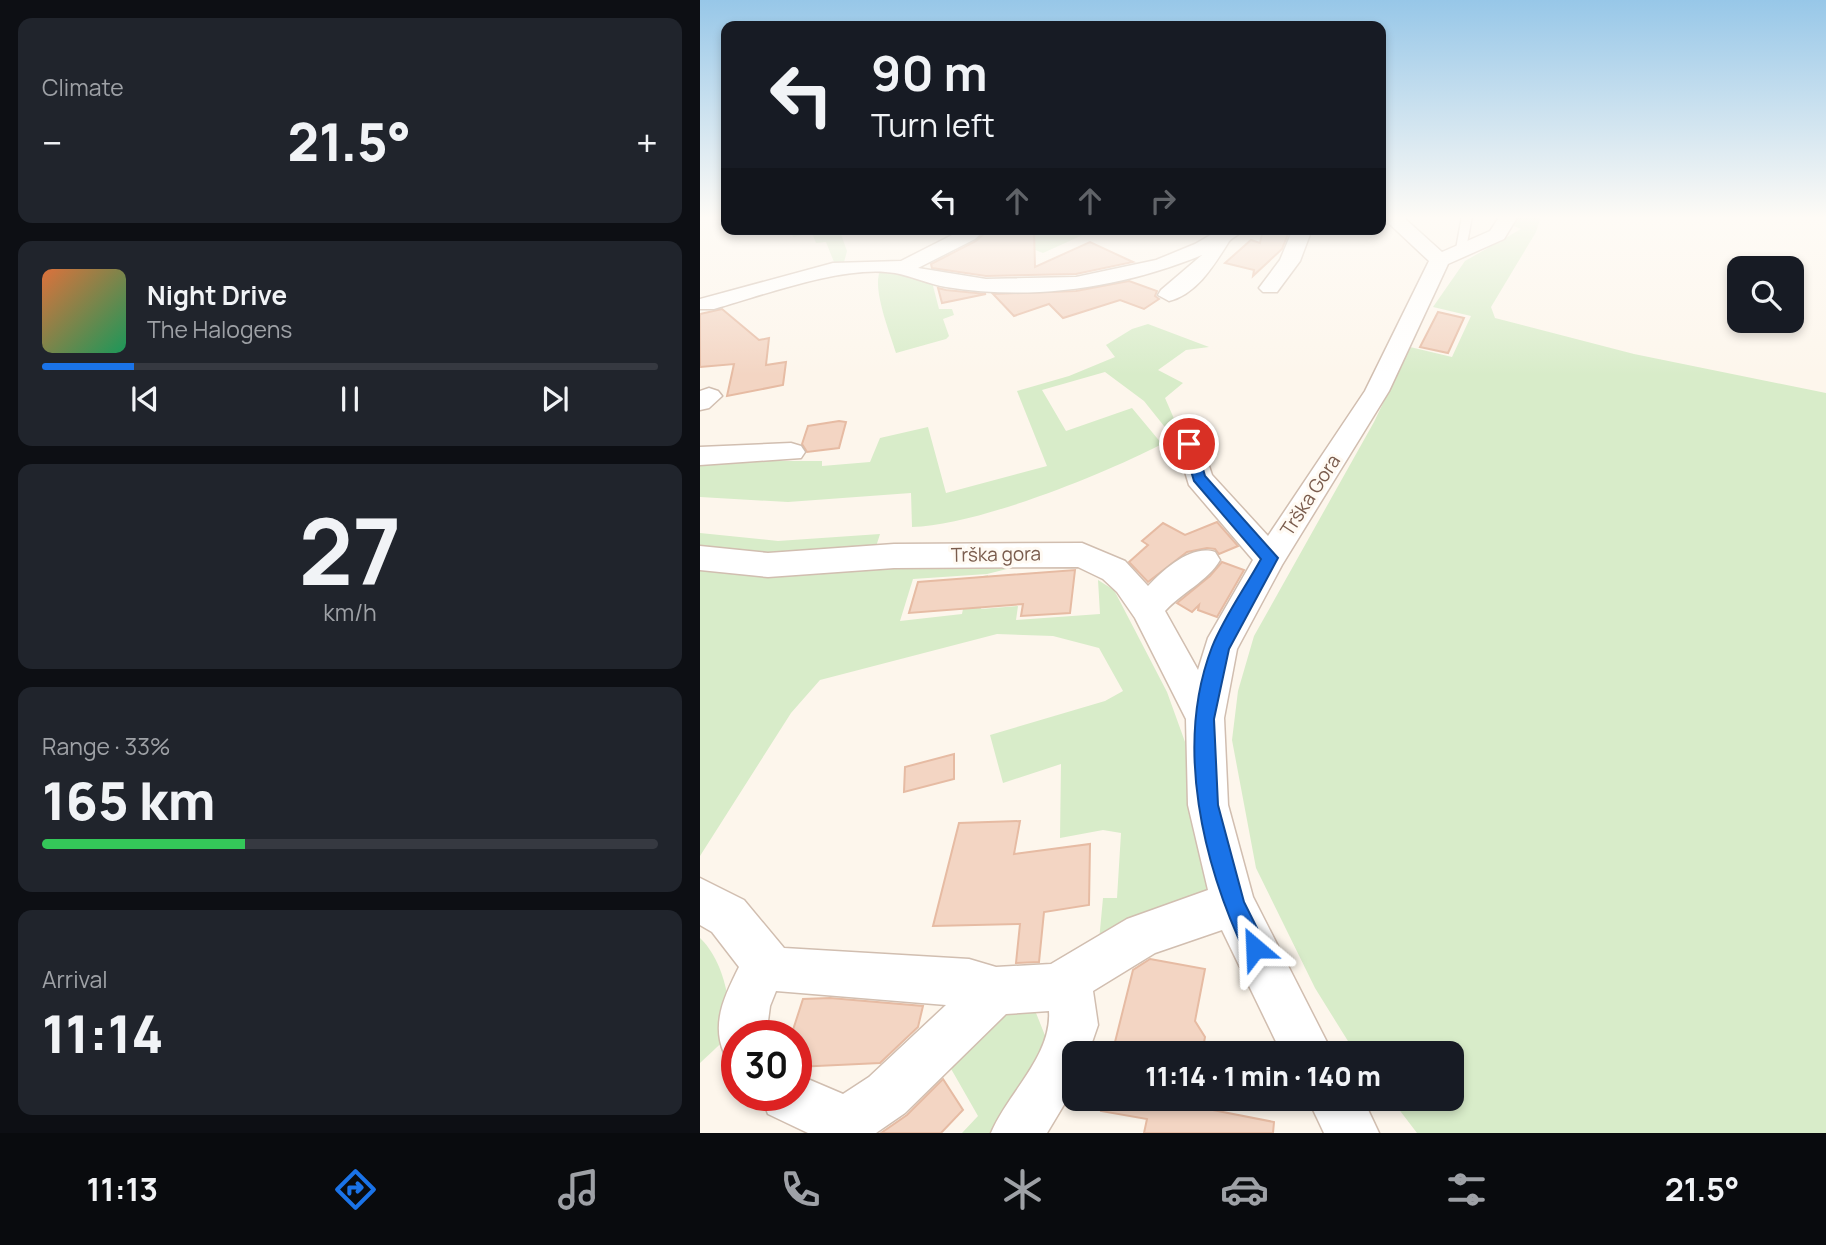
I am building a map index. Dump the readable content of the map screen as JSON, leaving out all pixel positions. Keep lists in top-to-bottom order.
{
  "streets": {
    "street": ["Trška Gora", "Trška gora"]
  },
  "crossings": [
    ["Trška Gora", "Trška gora"]
  ],
  "page": {
    "tile": [
      "Climate",
      ["27", "km/h"],
      ["Range · 33%", "165 km"],
      ["Arrival", "11:14"]
    ],
    "turn": ["90 m", "Turn left"],
    "heat": ["−", "21.5°", "+"],
    "song": ["Night Drive", "The Halogens"],
    "limit": "30",
    "trip": "11:14 · 1 min · 140 m",
    "tabs": ["11:13", "21.5°"]
  }
}
